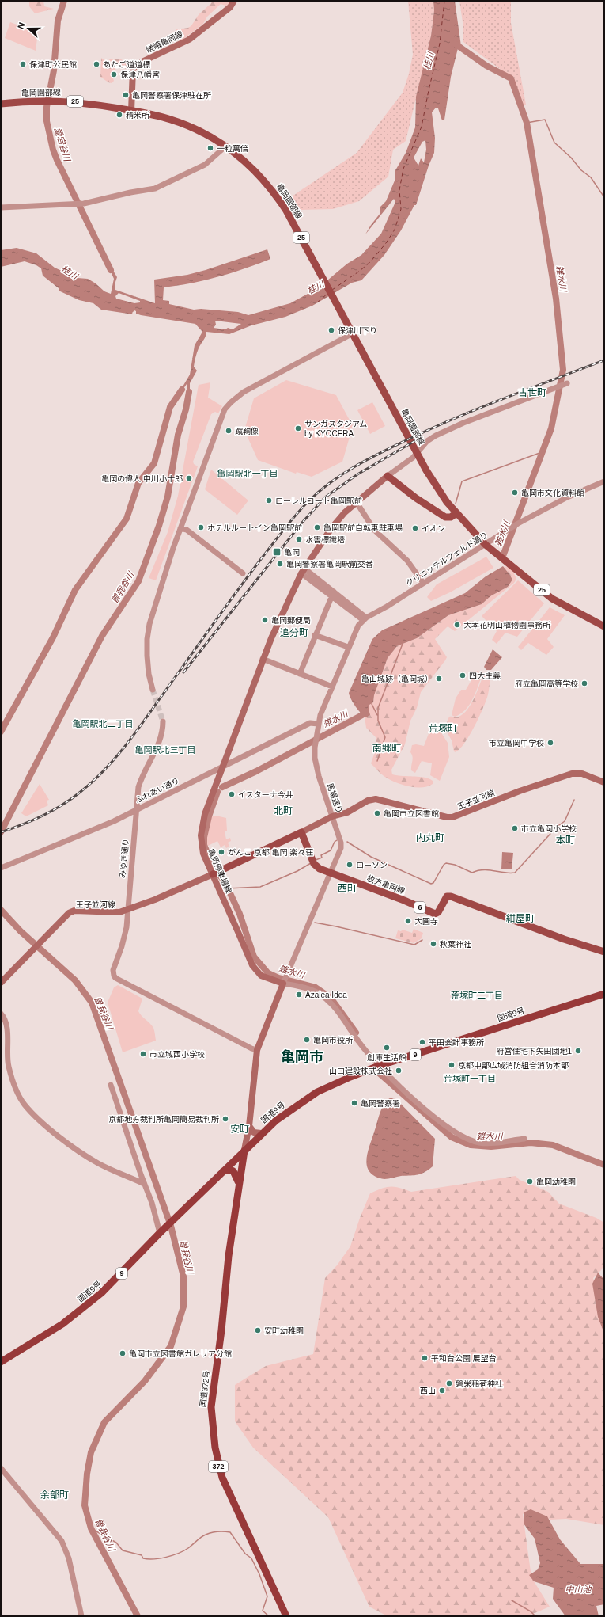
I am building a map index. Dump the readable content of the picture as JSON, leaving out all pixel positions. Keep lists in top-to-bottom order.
{
  "streets": {
    "highway": [
      "国道9号",
      "9",
      "国道372号",
      "372"
    ],
    "main road": [
      "嵯峨亀岡線",
      "亀岡園部線",
      "25",
      "王子並河線",
      "亀岡停車場線",
      "枚方亀岡線",
      "6"
    ],
    "street": [
      "クリニッテルフェルド通り",
      "ふれあい通り",
      "馬場通り",
      "みゆき通り"
    ]
  },
  "crossings": [
    ["嵯峨亀岡線", "亀岡園部線"],
    ["亀岡園部線", "クリニッテルフェルド通り"],
    ["クリニッテルフェルド通り", "馬場通り"],
    ["ふれあい通り", "馬場通り"],
    ["ふれあい通り", "みゆき通り"],
    ["ふれあい通り", "亀岡停車場線"],
    ["馬場通り", "王子並河線"],
    ["馬場通り", "亀岡停車場線"],
    ["馬場通り", "枚方亀岡線"],
    ["王子並河線", "みゆき通り"],
    ["王子並河線", "亀岡停車場線"],
    ["王子並河線", "枚方亀岡線"],
    ["国道9号", "国道372号"]
  ],
  "districts": [
    "古世町",
    "亀岡駅北一丁目",
    "追分町",
    "亀岡駅北二丁目",
    "荒塚町",
    "南郷町",
    "亀岡駅北三丁目",
    "北町",
    "内丸町",
    "本町",
    "西町",
    "紺屋町",
    "荒塚町二丁目",
    "亀岡市",
    "荒塚町一丁目",
    "安町",
    "余部町"
  ],
  "water": [
    "桂川",
    "愛宕谷川",
    "雑水川",
    "曽我谷川",
    "中山池"
  ],
  "places": {
    "other": [
      "保津町公民館",
      "あたご道道標",
      "保津八幡宮",
      "亀岡警察署保津駐在所",
      "精米所",
      "一粒萬倍",
      "保津川下り",
      "サンガスタジアム by KYOCERA",
      "蹴鞠像",
      "亀岡の偉人 中川小十郎",
      "亀岡市文化資料館",
      "ローレルコート亀岡駅前",
      "ホテルルートイン亀岡駅前",
      "亀岡駅前自転車駐車場",
      "イオン",
      "水害標識塔",
      "亀岡警察署亀岡駅前交番",
      "亀岡郵便局",
      "大本花明山植物園事務所",
      "四大主義",
      "亀山城跡（亀岡城）",
      "府立亀岡高等学校",
      "市立亀岡中学校",
      "イスターナ今井",
      "亀岡市立図書館",
      "市立亀岡小学校",
      "がんこ 京都 亀岡 楽々荘",
      "ローソン",
      "大圓寺",
      "秋葉神社",
      "Azalea Idea",
      "亀岡市役所",
      "平田会計事務所",
      "創庫生活館",
      "府営住宅下矢田団地1",
      "市立城西小学校",
      "京都中部広域消防組合消防本部",
      "山口建設株式会社",
      "亀岡警察署",
      "京都地方裁判所亀岡簡易裁判所",
      "亀岡幼稚園",
      "安町幼稚園",
      "亀岡市立図書館ガレリア分館",
      "平和台公園 展望台",
      "磐栄稲荷神社",
      "西山"
    ],
    "transit": ["亀岡"]
  },
  "north": "left"
}
